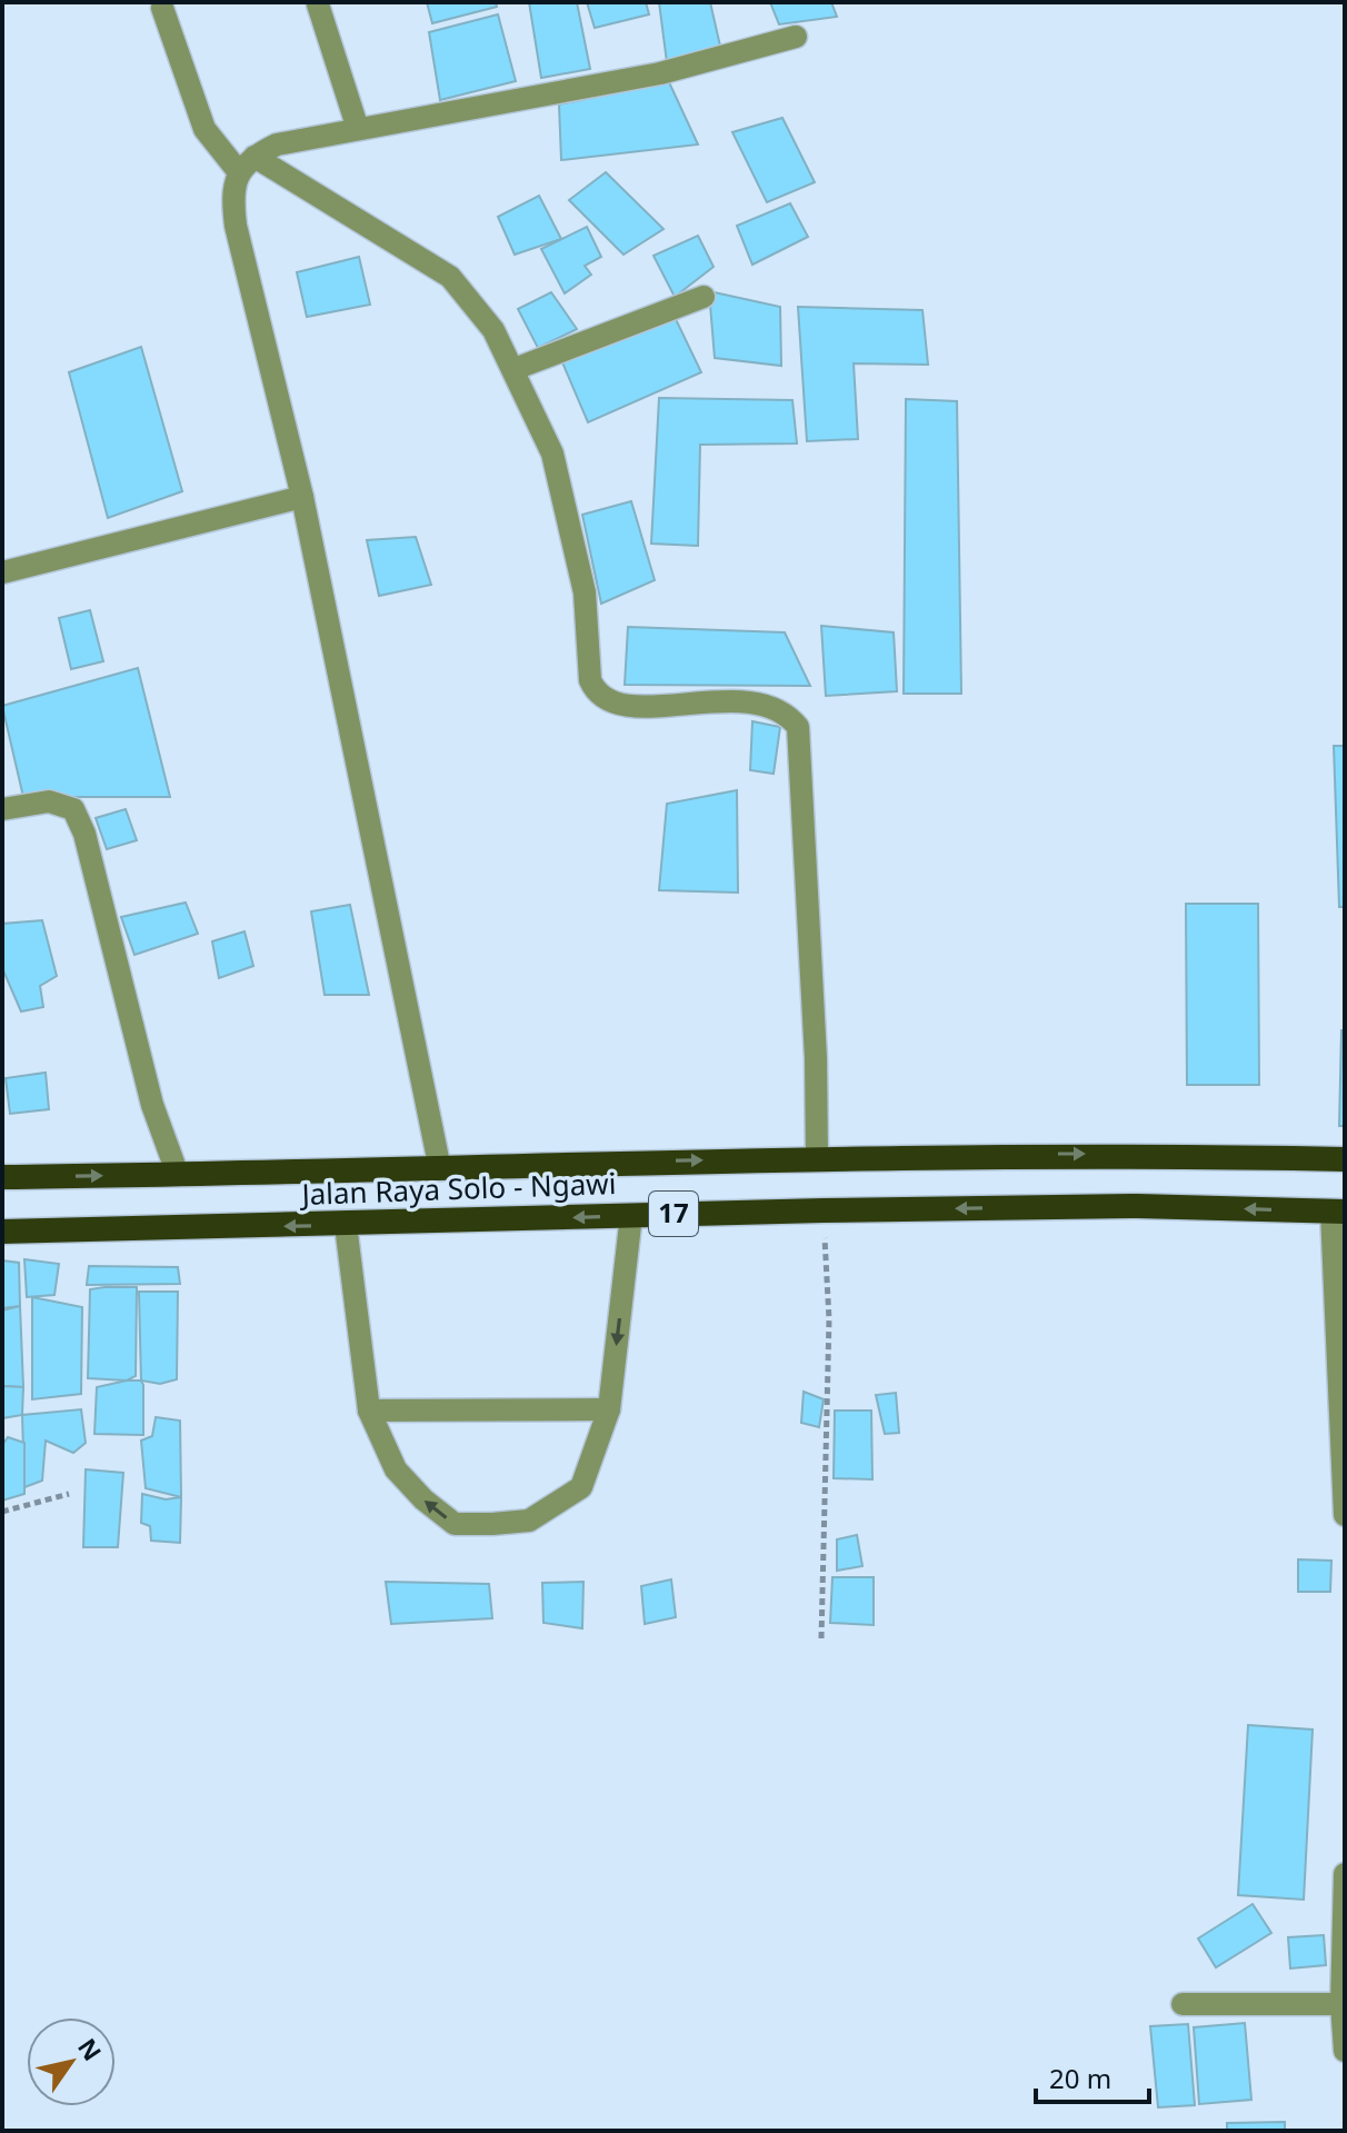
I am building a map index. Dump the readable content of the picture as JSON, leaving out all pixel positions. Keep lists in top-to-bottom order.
{
  "streets": {
    "highway": ["Jalan Raya Solo - Ngawi", "17"]
  },
  "scale_bar": "20 m",
  "north": "top right"
}
